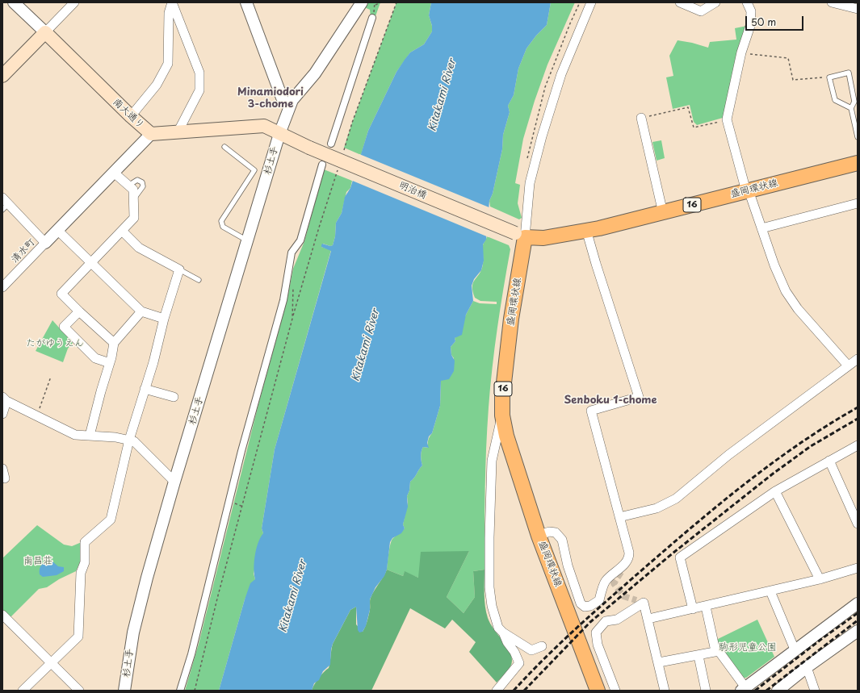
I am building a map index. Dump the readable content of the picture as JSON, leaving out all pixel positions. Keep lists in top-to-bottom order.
{
  "streets": {
    "main road": [
      "南大通り",
      "盛岡環状線",
      "明治橋",
      "16"
    ],
    "street": ["杉土手", "清水町"]
  },
  "crossings": [
    ["南大通り", "杉土手"],
    ["南大通り", "明治橋"],
    ["杉土手", "明治橋"],
    ["盛岡環状線", "明治橋"]
  ],
  "districts": ["Minamiodori 3-chome", "Senboku 1-chome"],
  "water": ["Kitakami River"],
  "parks": ["たがゆうえん", "南昌荘", "駒形児童公園"],
  "scale_bar": "50 m"
}
